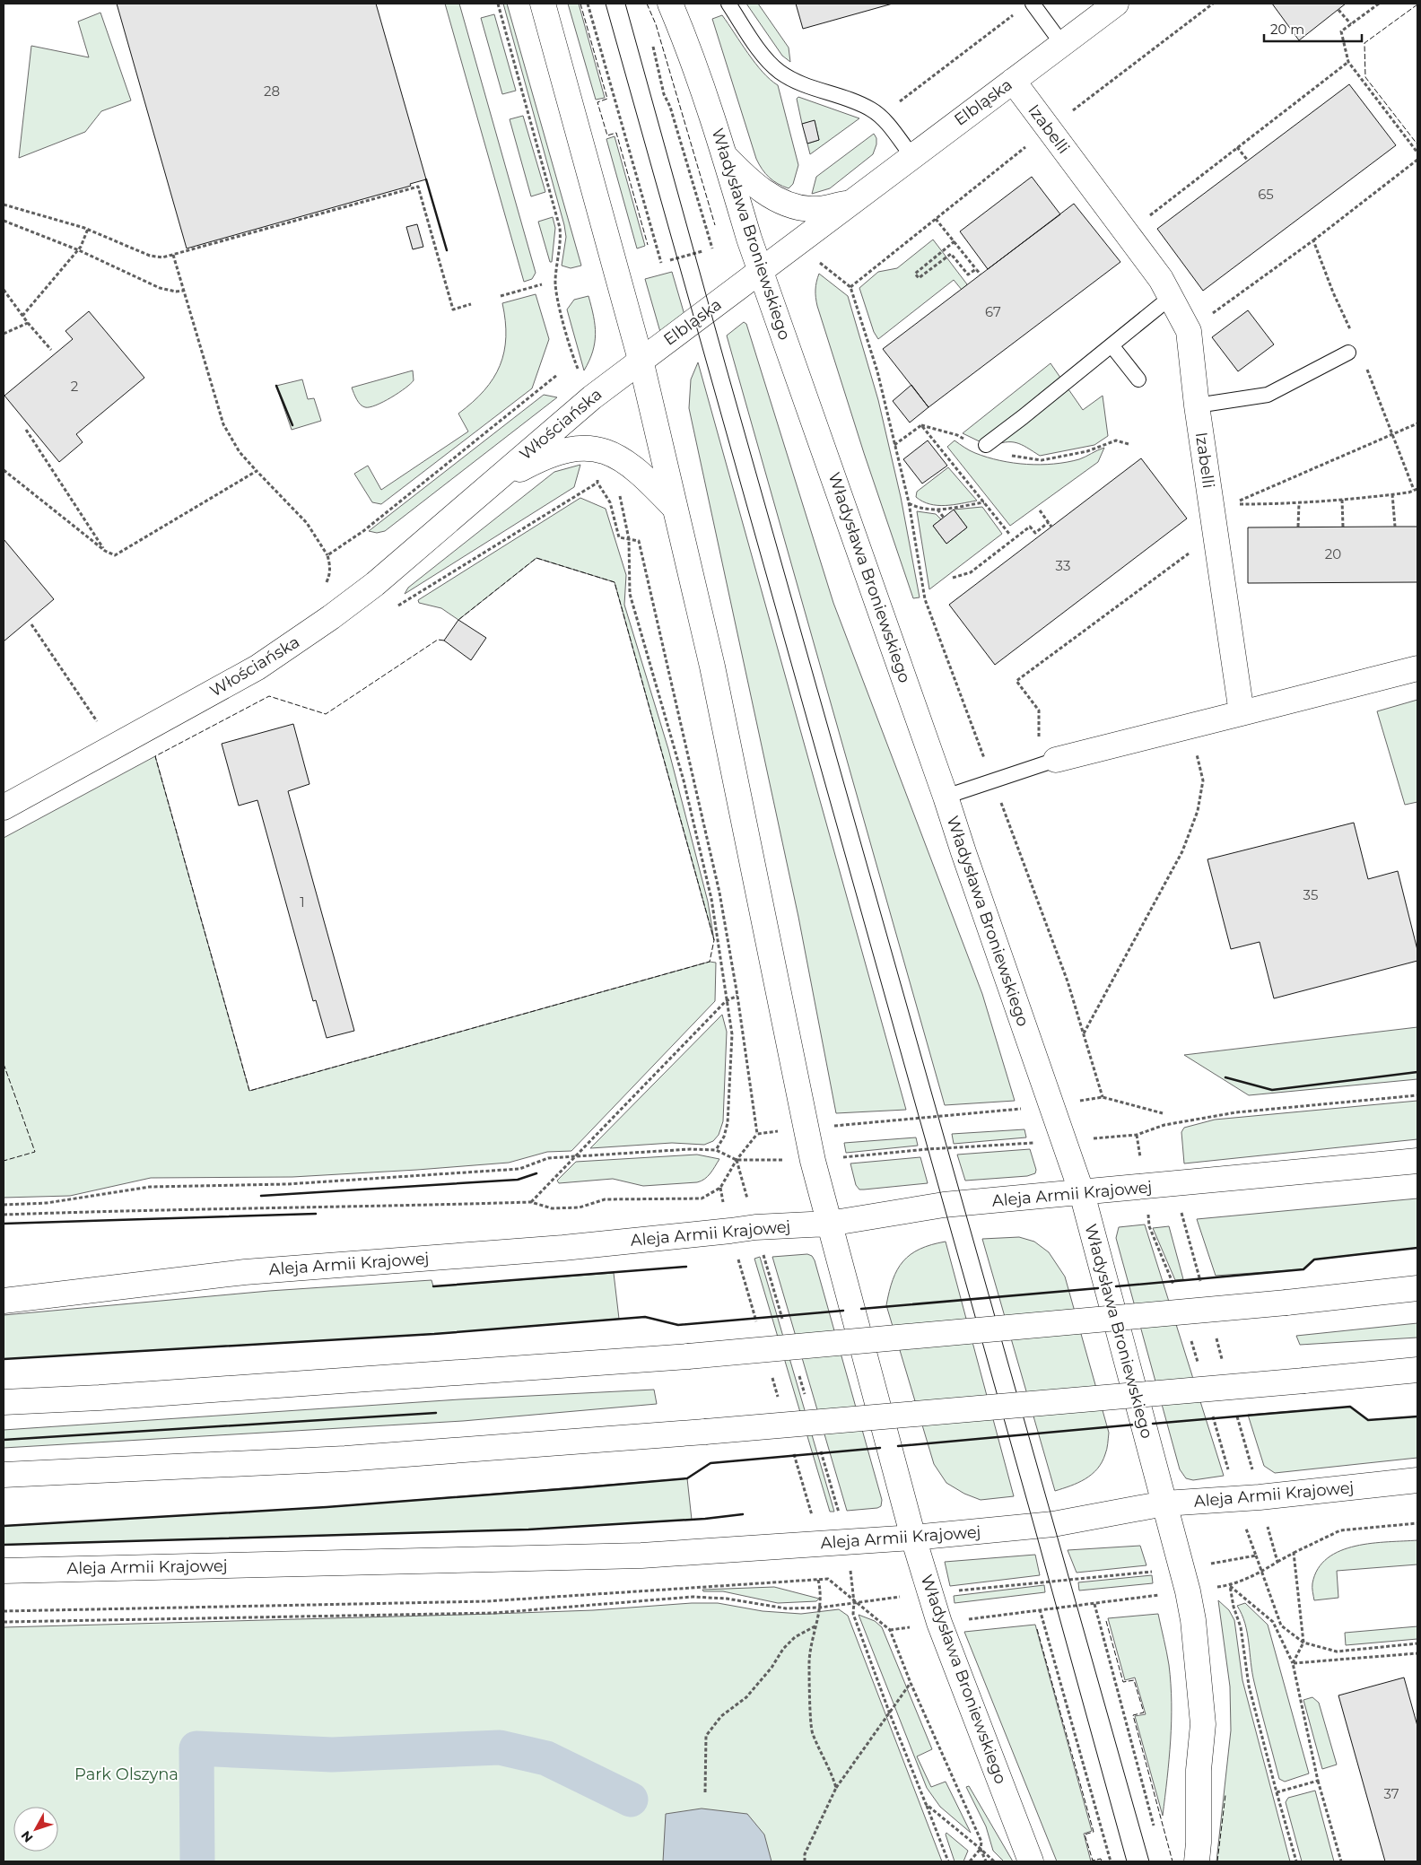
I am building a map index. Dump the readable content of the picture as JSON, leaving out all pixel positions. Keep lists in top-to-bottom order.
{
  "streets": {
    "main road": [
      "Elbląska",
      "Izabelli",
      "Władysława Broniewskiego",
      "Włościańska",
      "Aleja Armii Krajowej"
    ]
  },
  "crossings": [
    ["Elbląska", "Izabelli"],
    ["Elbląska", "Władysława Broniewskiego"],
    ["Elbląska", "Włościańska"],
    ["Władysława Broniewskiego", "Włościańska"],
    ["Władysława Broniewskiego", "Aleja Armii Krajowej"]
  ],
  "parks": ["Park Olszyna"],
  "house_numbers": [
    "28",
    "65",
    "67",
    "2",
    "20",
    "33",
    "35",
    "1",
    "37"
  ],
  "scale_bar": "20 m",
  "north": "bottom left"
}
